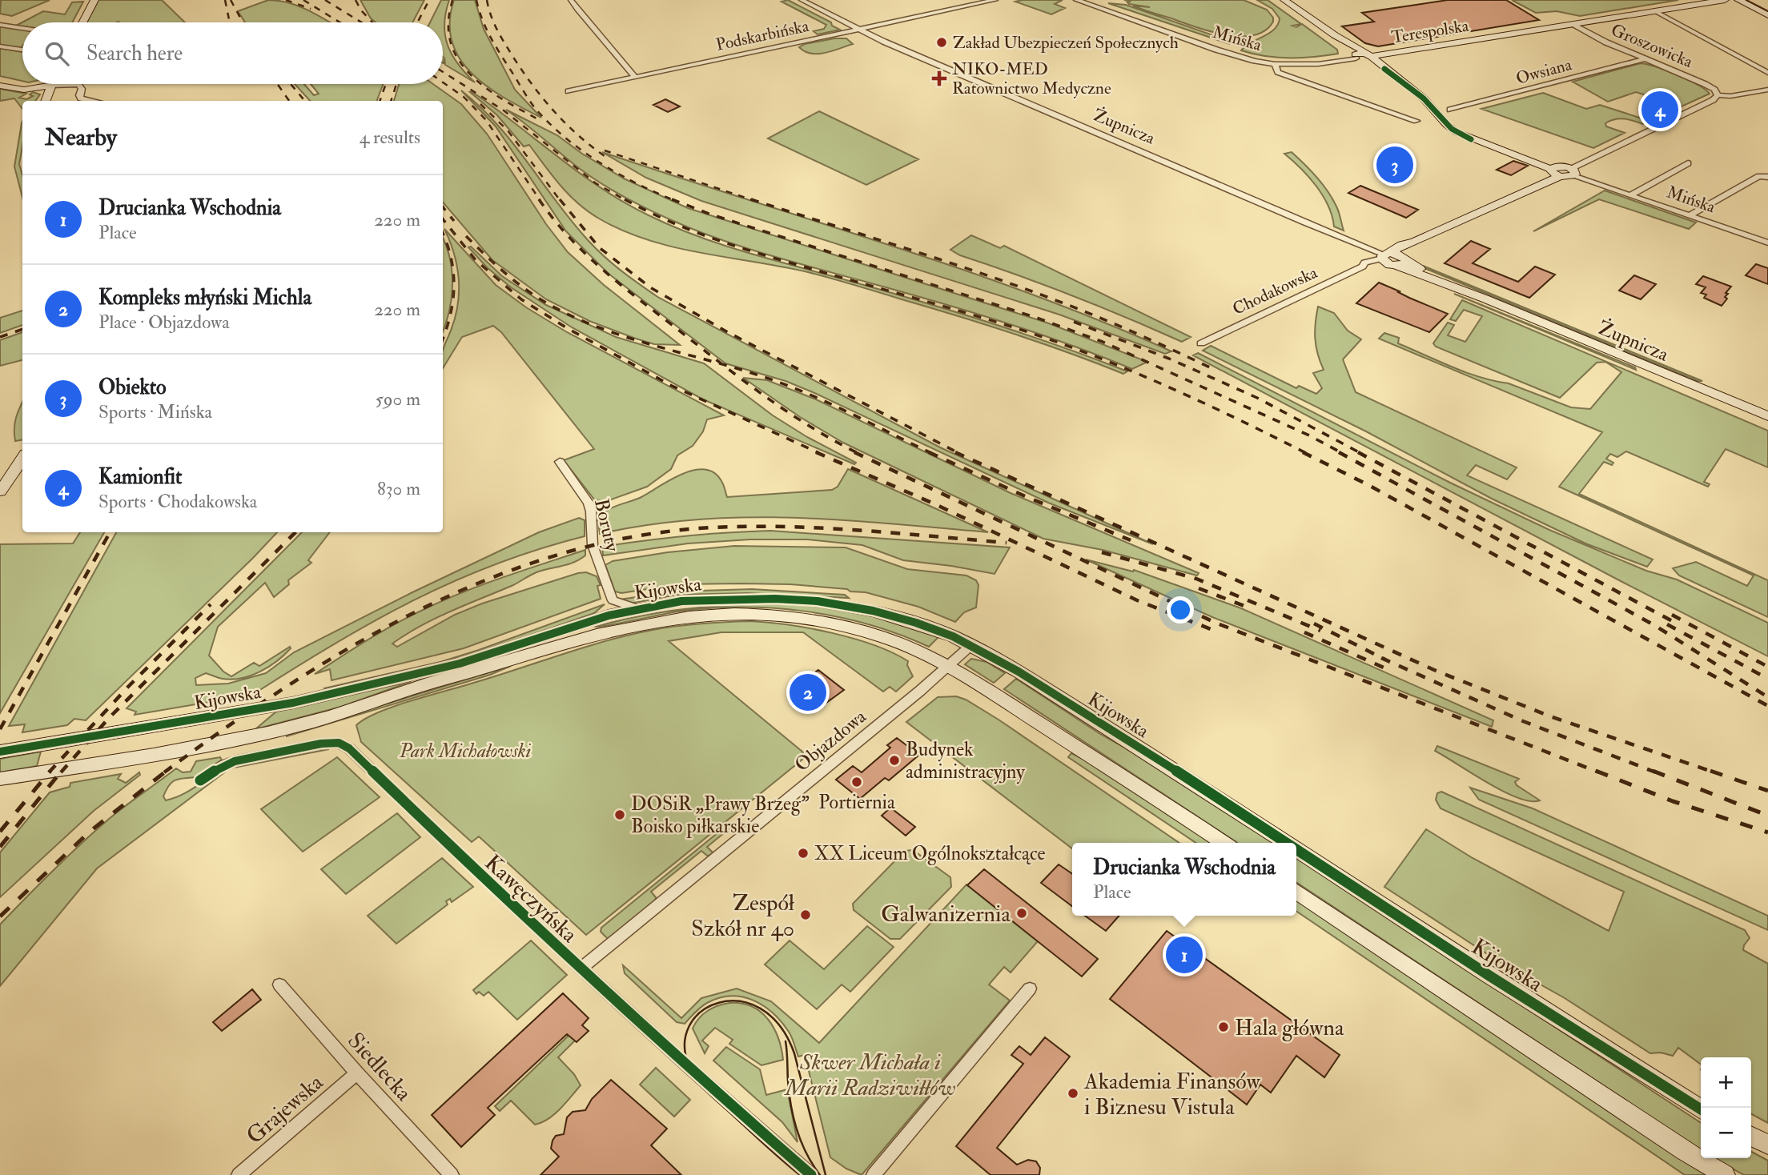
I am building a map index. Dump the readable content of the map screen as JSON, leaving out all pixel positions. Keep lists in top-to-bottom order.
{
  "streets": {
    "street": [
      "Terespolska",
      "Podskarbińska",
      "Mińska",
      "Groszowicka",
      "Owsiana",
      "Żupnicza",
      "Chodakowska",
      "Boruty",
      "Kijowska",
      "Objazdowa",
      "Kawęczyńska",
      "Siedlecka",
      "Grajewska"
    ]
  },
  "crossings": [
    ["Terespolska", "Mińska"],
    ["Terespolska", "Groszowicka"],
    ["Podskarbińska", "Żupnicza"],
    ["Groszowicka", "Owsiana"],
    ["Żupnicza", "Chodakowska"],
    ["Kijowska", "Objazdowa"],
    ["Objazdowa", "Kawęczyńska"],
    ["Siedlecka", "Grajewska"]
  ],
  "parks": ["Park Michałowski", "Skwer Michała i Marii Radziwiłłów"],
  "places": {
    "other": [
      "Zakład Ubezpieczeń Społecznych",
      "Budynek administracyjny",
      "Portiernia",
      "DOSiR „Prawy Brzeg” Boisko piłkarskie",
      "XX Liceum Ogólnokształcące",
      "Galwanizernia",
      "Zespół Szkół nr 40",
      "Hala główna",
      "Akademia Finansów i Biznesu Vistula"
    ],
    "health": ["NIKO-MED Ratownictwo Medyczne"]
  },
  "page": {
    "search": "Search here",
    "pins": [
      "4",
      "3",
      "2",
      "1"
    ],
    "heading": ["Nearby", "4 results"],
    "list": [
      {
        "mark": "1",
        "name": "Drucianka Wschodnia",
        "note": "Place",
        "value": "220 m"
      },
      {
        "mark": "2",
        "name": "Kompleks młyński Michla",
        "note": "Place · Objazdowa",
        "value": "220 m"
      },
      {
        "mark": "3",
        "name": "Obiekto",
        "note": "Sports · Mińska",
        "value": "590 m"
      },
      {
        "mark": "4",
        "name": "Kamionfit",
        "note": "Sports · Chodakowska",
        "value": "830 m"
      }
    ],
    "popup": ["Drucianka Wschodnia", "Place"],
    "map_buttons": ["+", "−"]
  }
}
